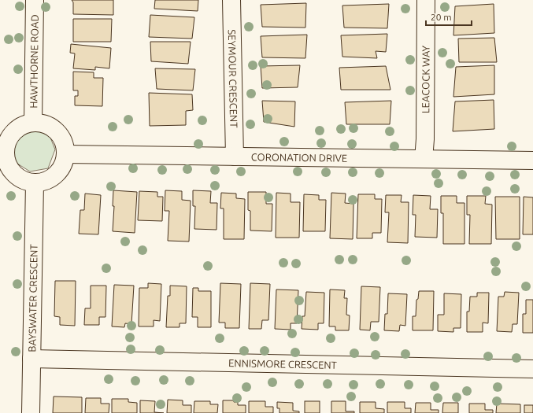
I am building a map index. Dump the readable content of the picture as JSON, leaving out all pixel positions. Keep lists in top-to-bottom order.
{
  "streets": {
    "street": [
      "HAWTHORNE ROAD",
      "SEYMOUR CRESCENT",
      "LEACOCK WAY",
      "CORONATION DRIVE",
      "BAYSWATER CRESCENT",
      "ENNISMORE CRESCENT"
    ]
  },
  "crossings": [
    ["HAWTHORNE ROAD", "CORONATION DRIVE"],
    ["HAWTHORNE ROAD", "BAYSWATER CRESCENT"],
    ["SEYMOUR CRESCENT", "CORONATION DRIVE"],
    ["LEACOCK WAY", "CORONATION DRIVE"],
    ["CORONATION DRIVE", "BAYSWATER CRESCENT"],
    ["BAYSWATER CRESCENT", "ENNISMORE CRESCENT"]
  ],
  "scale_bar": "20 m"
}
